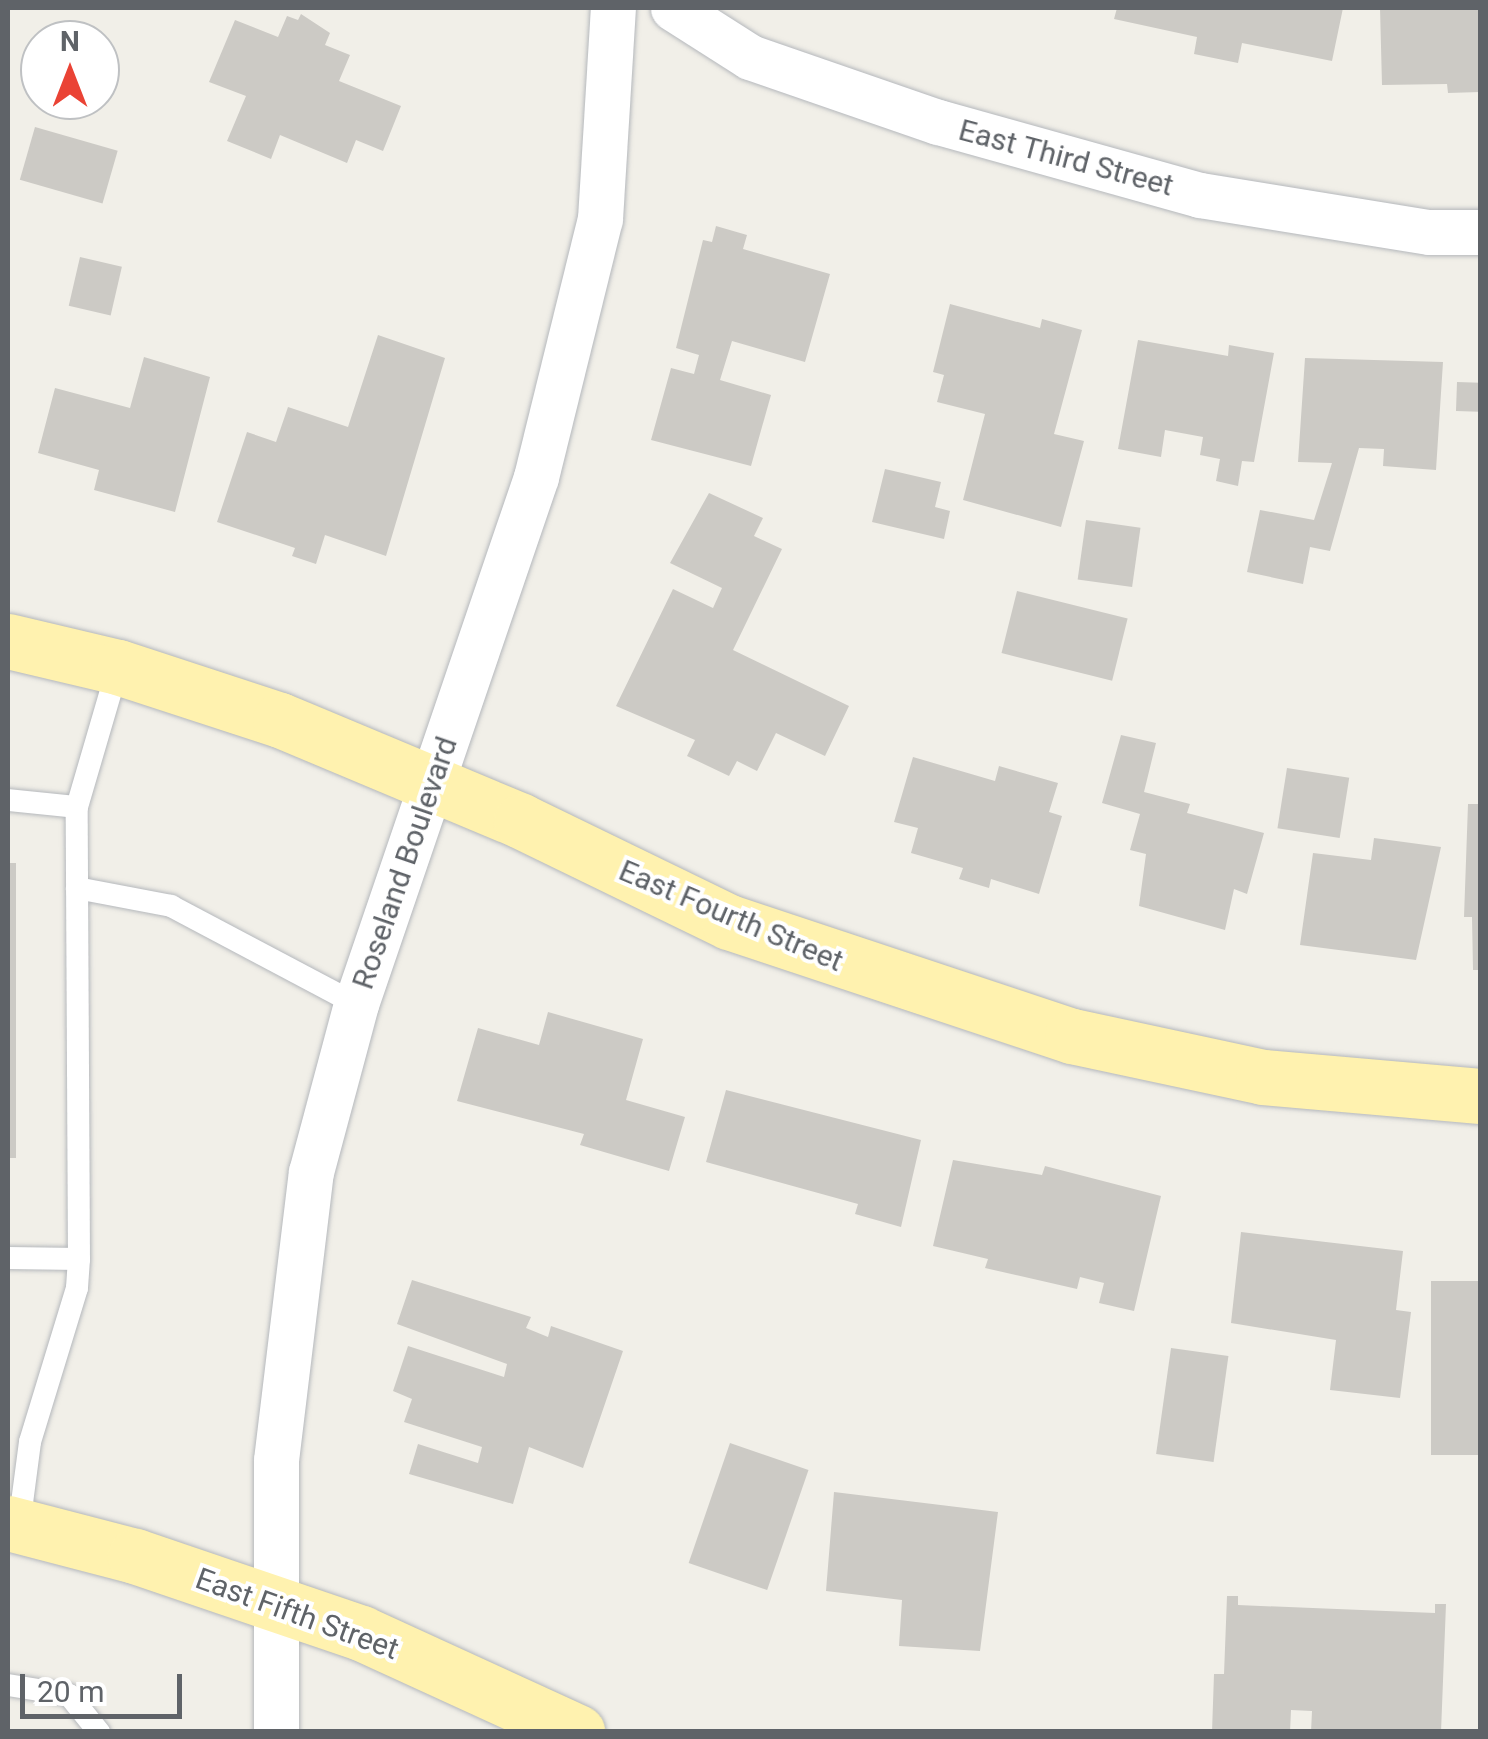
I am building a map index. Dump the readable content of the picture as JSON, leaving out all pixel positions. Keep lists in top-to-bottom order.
{
  "streets": {
    "main road": ["East Fourth Street", "East Fifth Street"],
    "street": ["East Third Street", "Roseland Boulevard"]
  },
  "crossings": [
    ["Roseland Boulevard", "East Fourth Street"],
    ["Roseland Boulevard", "East Fifth Street"]
  ],
  "scale_bar": "20 m",
  "north": "top"
}
